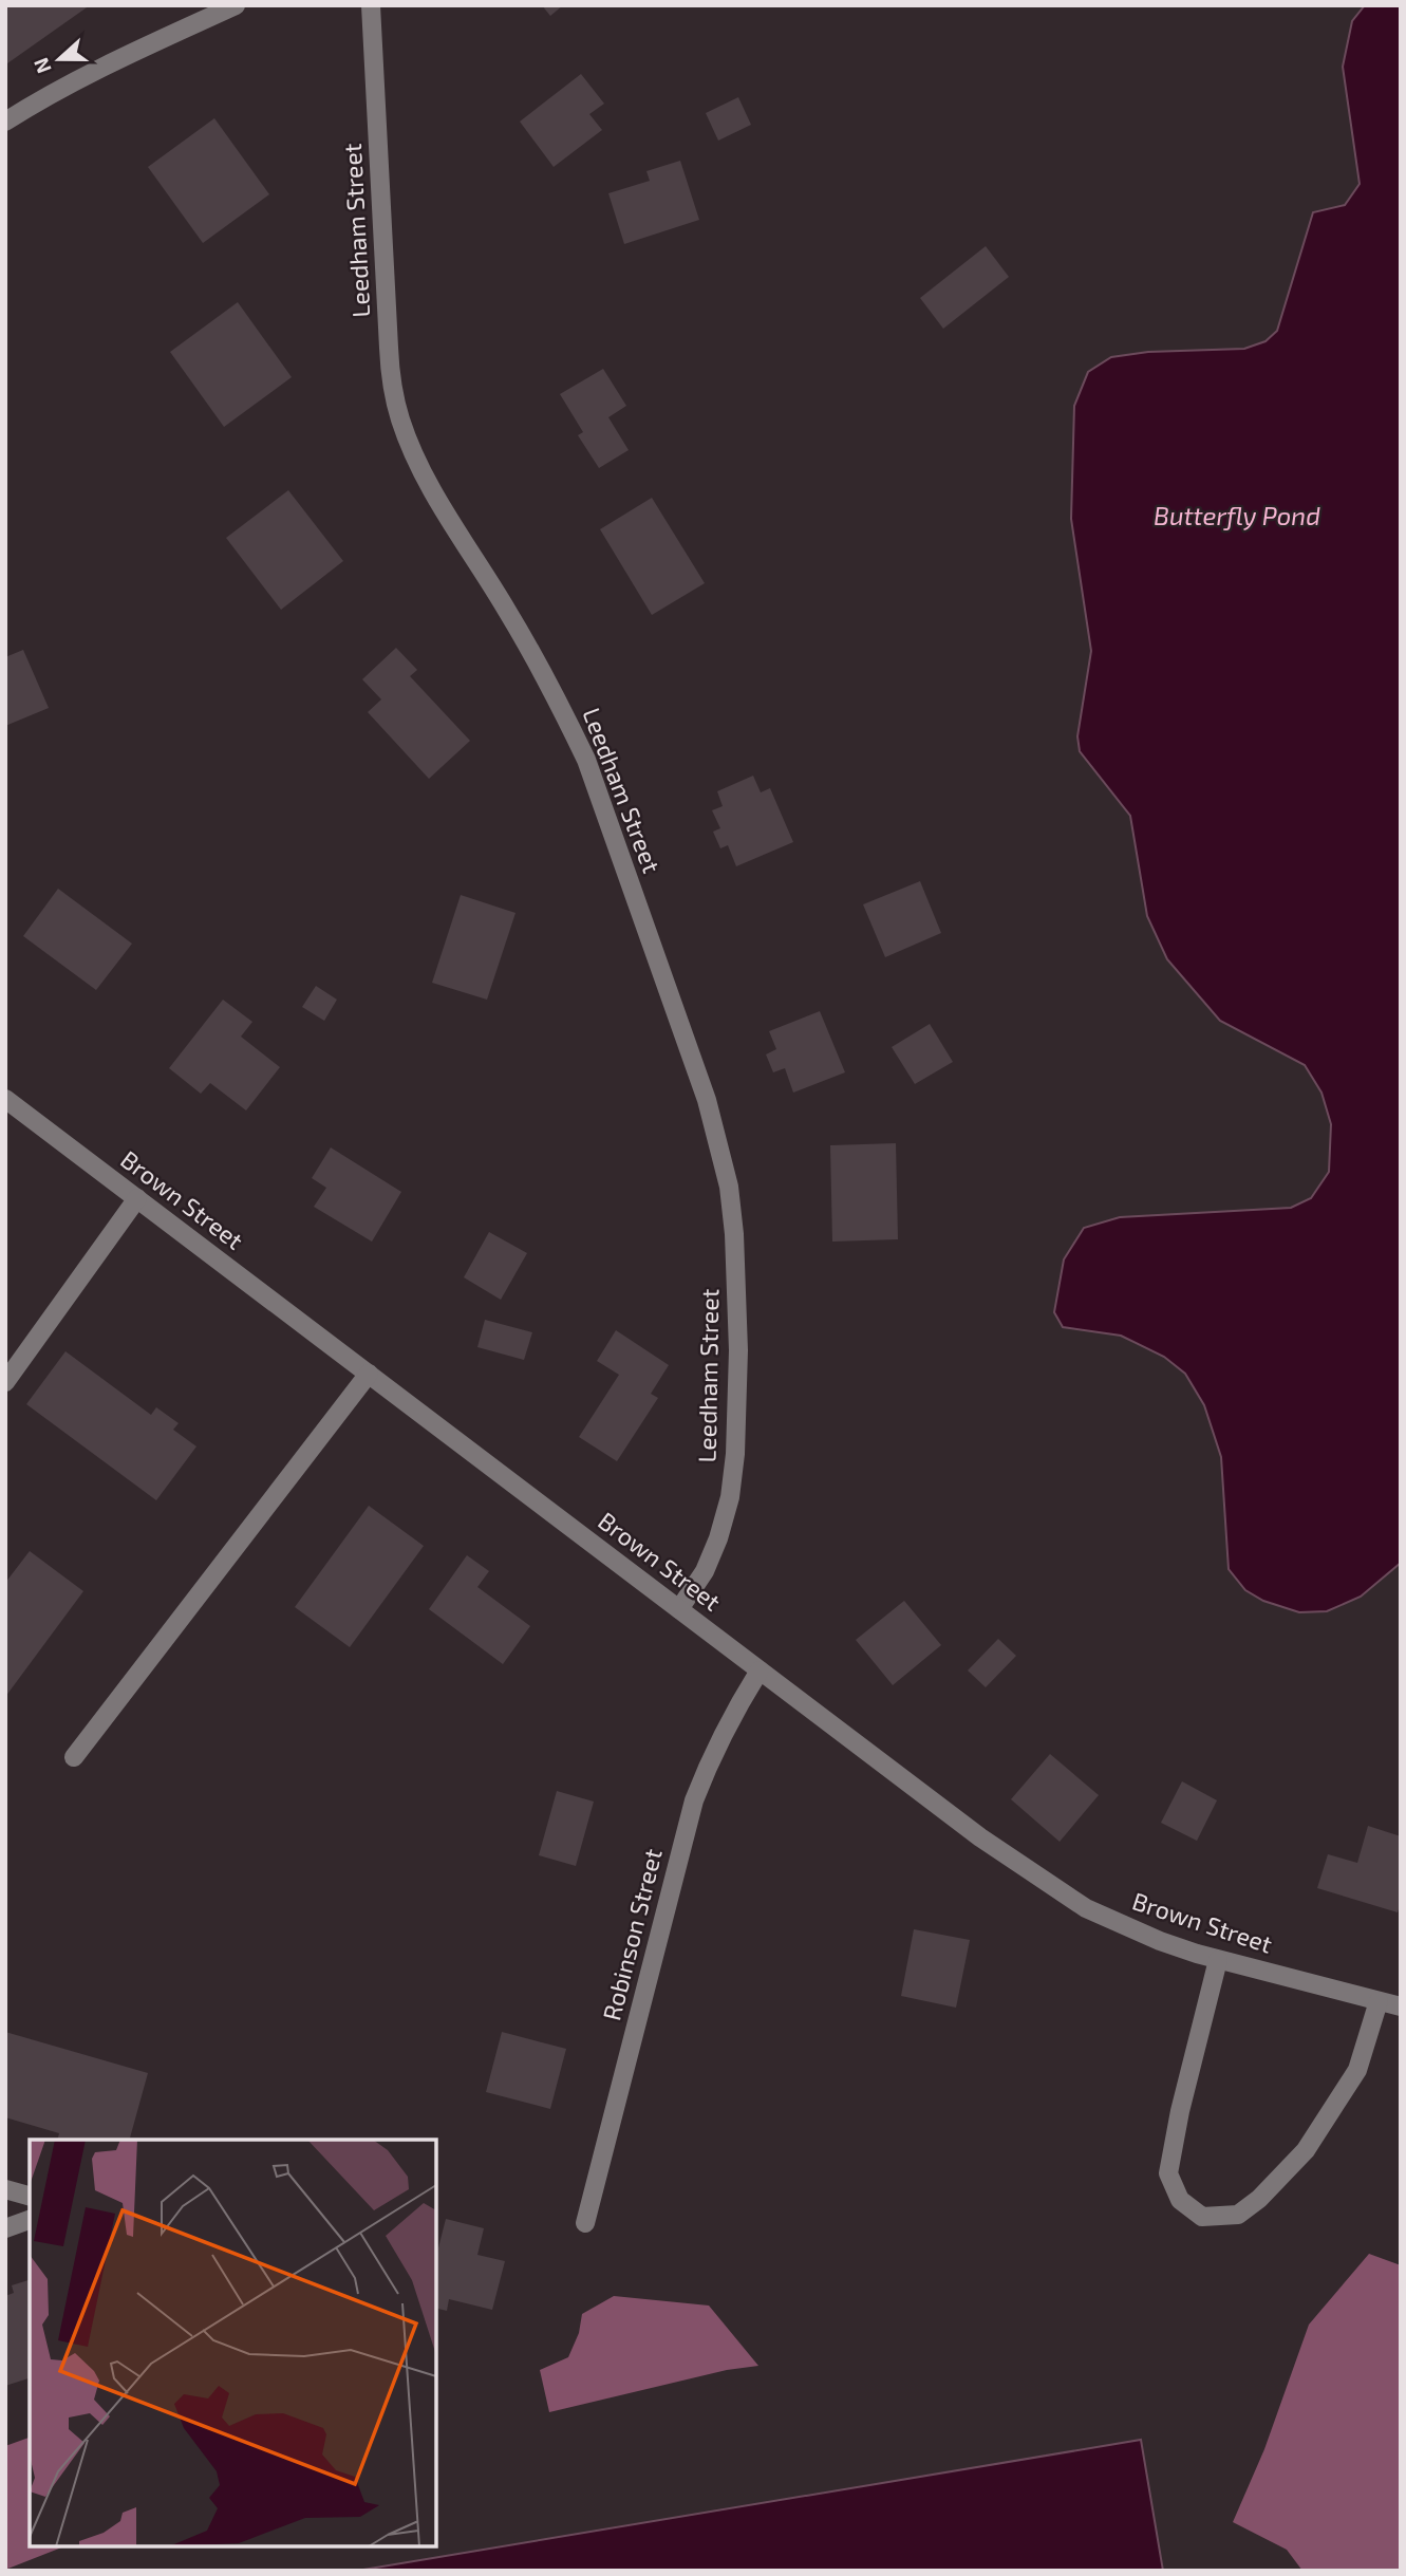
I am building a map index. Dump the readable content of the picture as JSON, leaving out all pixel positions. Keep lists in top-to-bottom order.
{
  "streets": {
    "street": ["Leedham Street", "Brown Street", "Robinson Street"]
  },
  "crossings": [
    ["Leedham Street", "Brown Street"],
    ["Brown Street", "Robinson Street"]
  ],
  "water": ["Butterfly Pond"],
  "north": "left"
}
